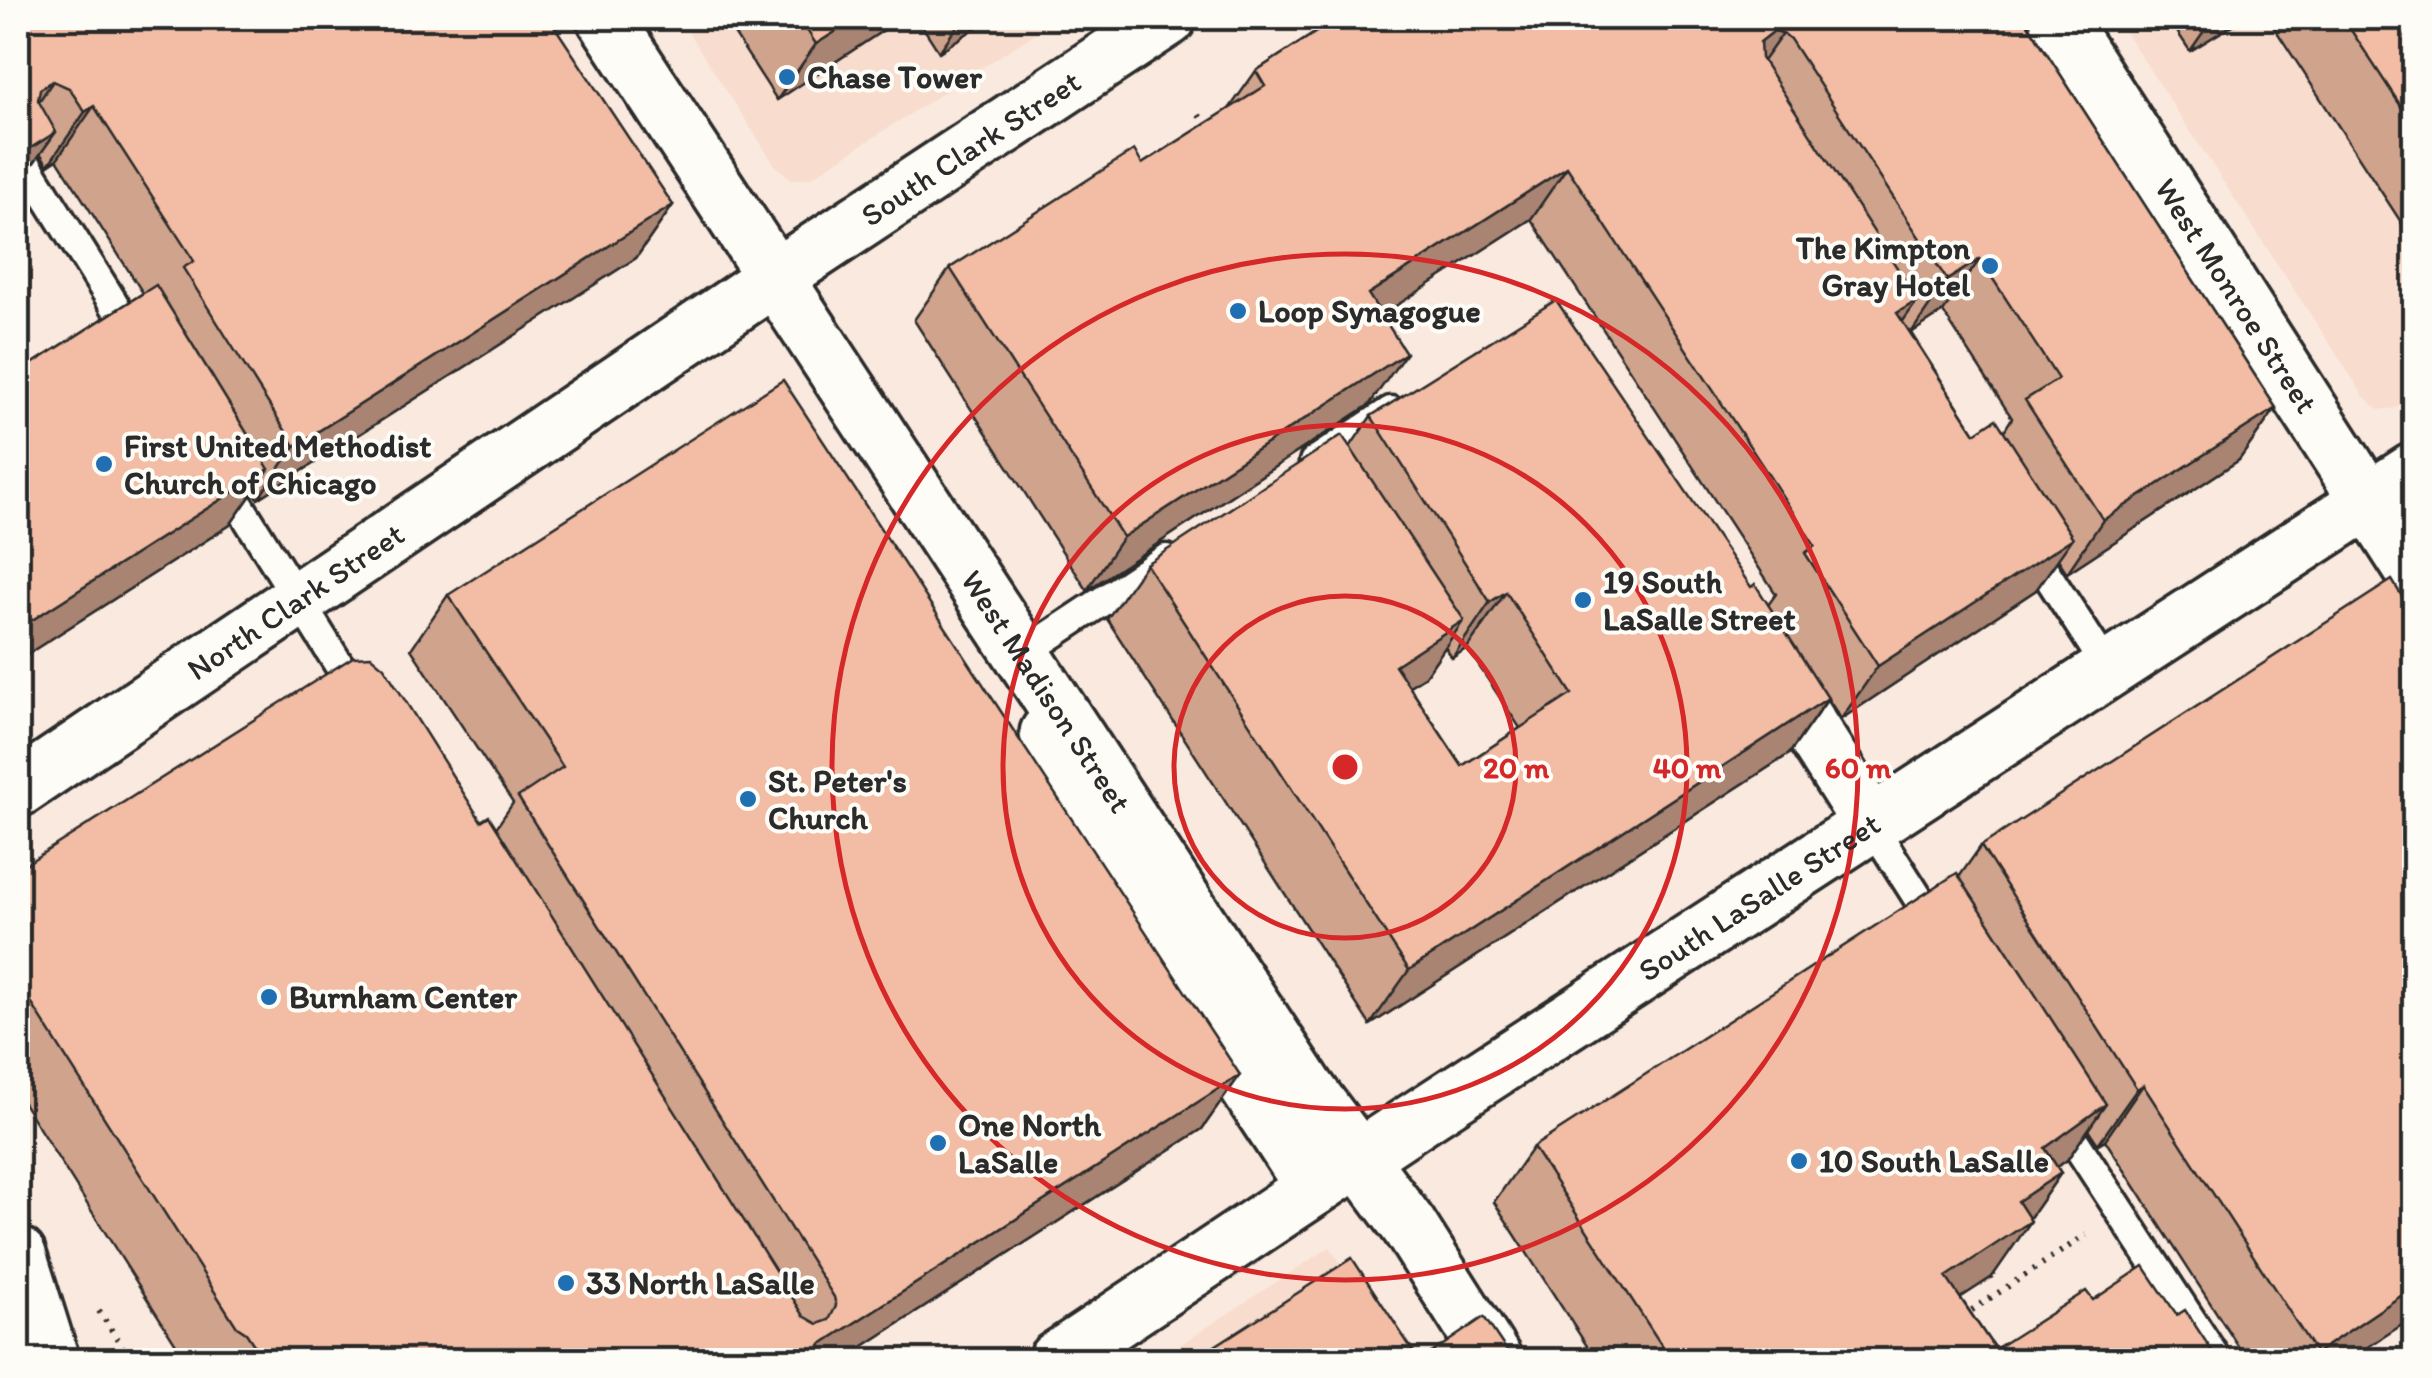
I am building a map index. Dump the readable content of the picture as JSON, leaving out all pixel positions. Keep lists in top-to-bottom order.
{
  "streets": {
    "main road": [
      "South Clark Street",
      "West Monroe Street",
      "North Clark Street",
      "West Madison Street",
      "South LaSalle Street"
    ]
  },
  "crossings": [
    ["South Clark Street", "North Clark Street"],
    ["South Clark Street", "West Madison Street"],
    ["West Monroe Street", "South LaSalle Street"],
    ["North Clark Street", "West Madison Street"],
    ["West Madison Street", "South LaSalle Street"]
  ],
  "places": [
    "Chase Tower",
    "The Kimpton Gray Hotel",
    "Loop Synagogue",
    "First United Methodist Church of Chicago",
    "19 South LaSalle Street",
    "St. Peter's Church",
    "Burnham Center",
    "One North LaSalle",
    "10 South LaSalle",
    "33 North LaSalle"
  ],
  "rings": ["20 m", "40 m", "60 m"]
}
